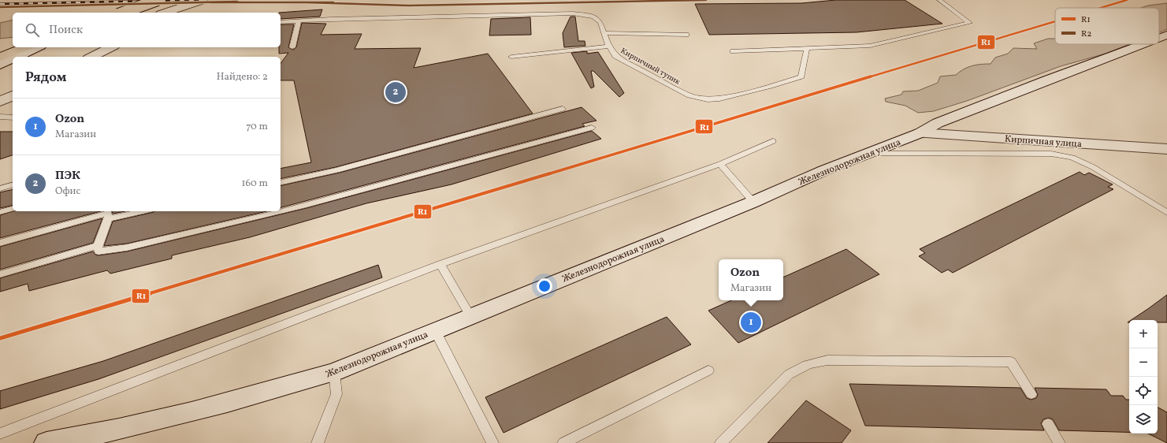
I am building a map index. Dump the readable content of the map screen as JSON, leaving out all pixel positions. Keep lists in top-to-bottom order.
{
  "streets": {
    "street": ["Кирпичная улица", "Железнодорожная улица"],
    "lane": ["Кирпичный тупик"]
  },
  "crossings": [
    ["Кирпичная улица", "Железнодорожная улица"]
  ],
  "lines": ["transit line R1", "transit line R2"],
  "legend": ["R1", "R2"],
  "page": {
    "search": "Поиск",
    "heading": ["Рядом", "Найдено: 2"],
    "pins": ["2", "1"],
    "list": [
      {
        "mark": "1",
        "name": "Ozon",
        "note": "Магазин",
        "value": "70 m"
      },
      {
        "mark": "2",
        "name": "ПЭК",
        "note": "Офис",
        "value": "160 m"
      }
    ],
    "popup": ["Ozon", "Магазин"],
    "map_buttons": ["+", "−"]
  }
}
